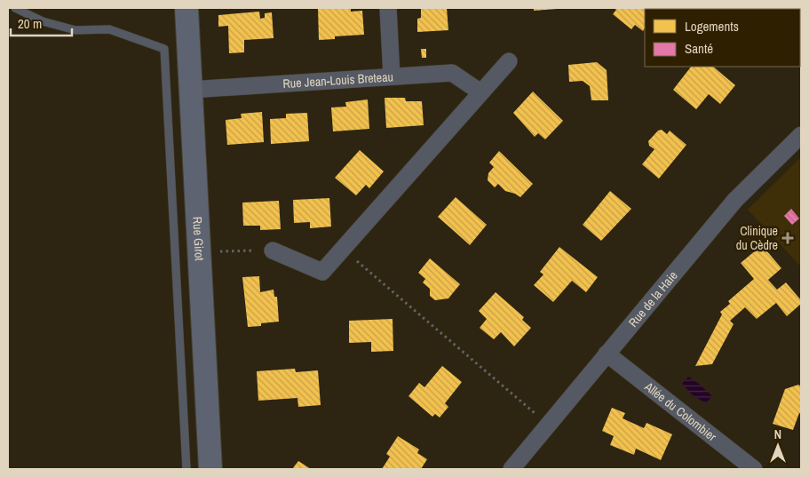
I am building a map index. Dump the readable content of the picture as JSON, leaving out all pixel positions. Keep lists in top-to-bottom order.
{
  "streets": {
    "street": [
      "Rue Jean-Louis Breteau",
      "Rue Girot",
      "Rue de la Haie",
      "Allée du Colombier"
    ]
  },
  "crossings": [
    ["Rue Jean-Louis Breteau", "Rue Girot"],
    ["Rue de la Haie", "Allée du Colombier"]
  ],
  "places": {
    "health": ["Clinique du Cèdre"]
  },
  "legend": ["Logements", "Santé"],
  "scale_bar": "20 m",
  "north": "top"
}
